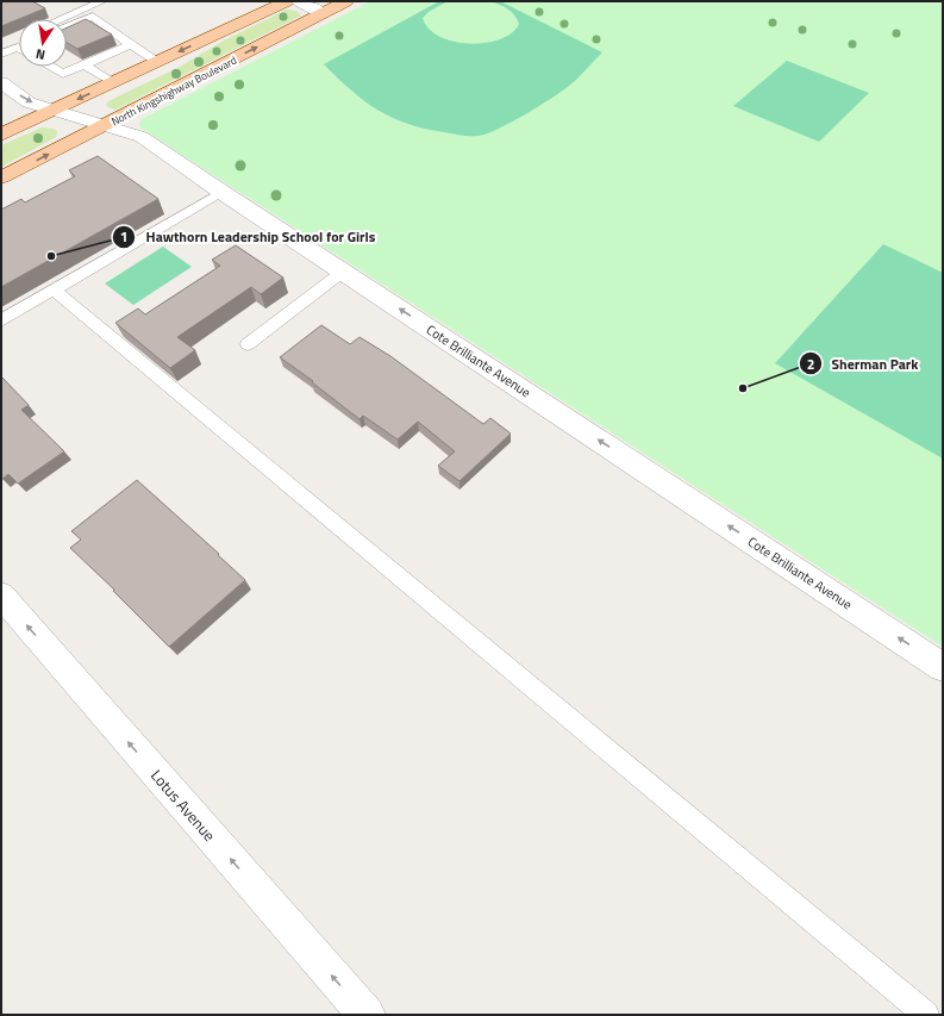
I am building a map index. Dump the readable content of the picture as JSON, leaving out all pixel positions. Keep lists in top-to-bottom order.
{
  "streets": {
    "main road": ["North Kingshighway Boulevard"],
    "street": ["Cote Brilliante Avenue", "Lotus Avenue"]
  },
  "crossings": [
    ["North Kingshighway Boulevard", "Cote Brilliante Avenue"]
  ],
  "one_way": ["Cote Brilliante Avenue", "Lotus Avenue"],
  "places": ["Hawthorn Leadership School for Girls", "Sherman Park"],
  "north": "bottom"
}
